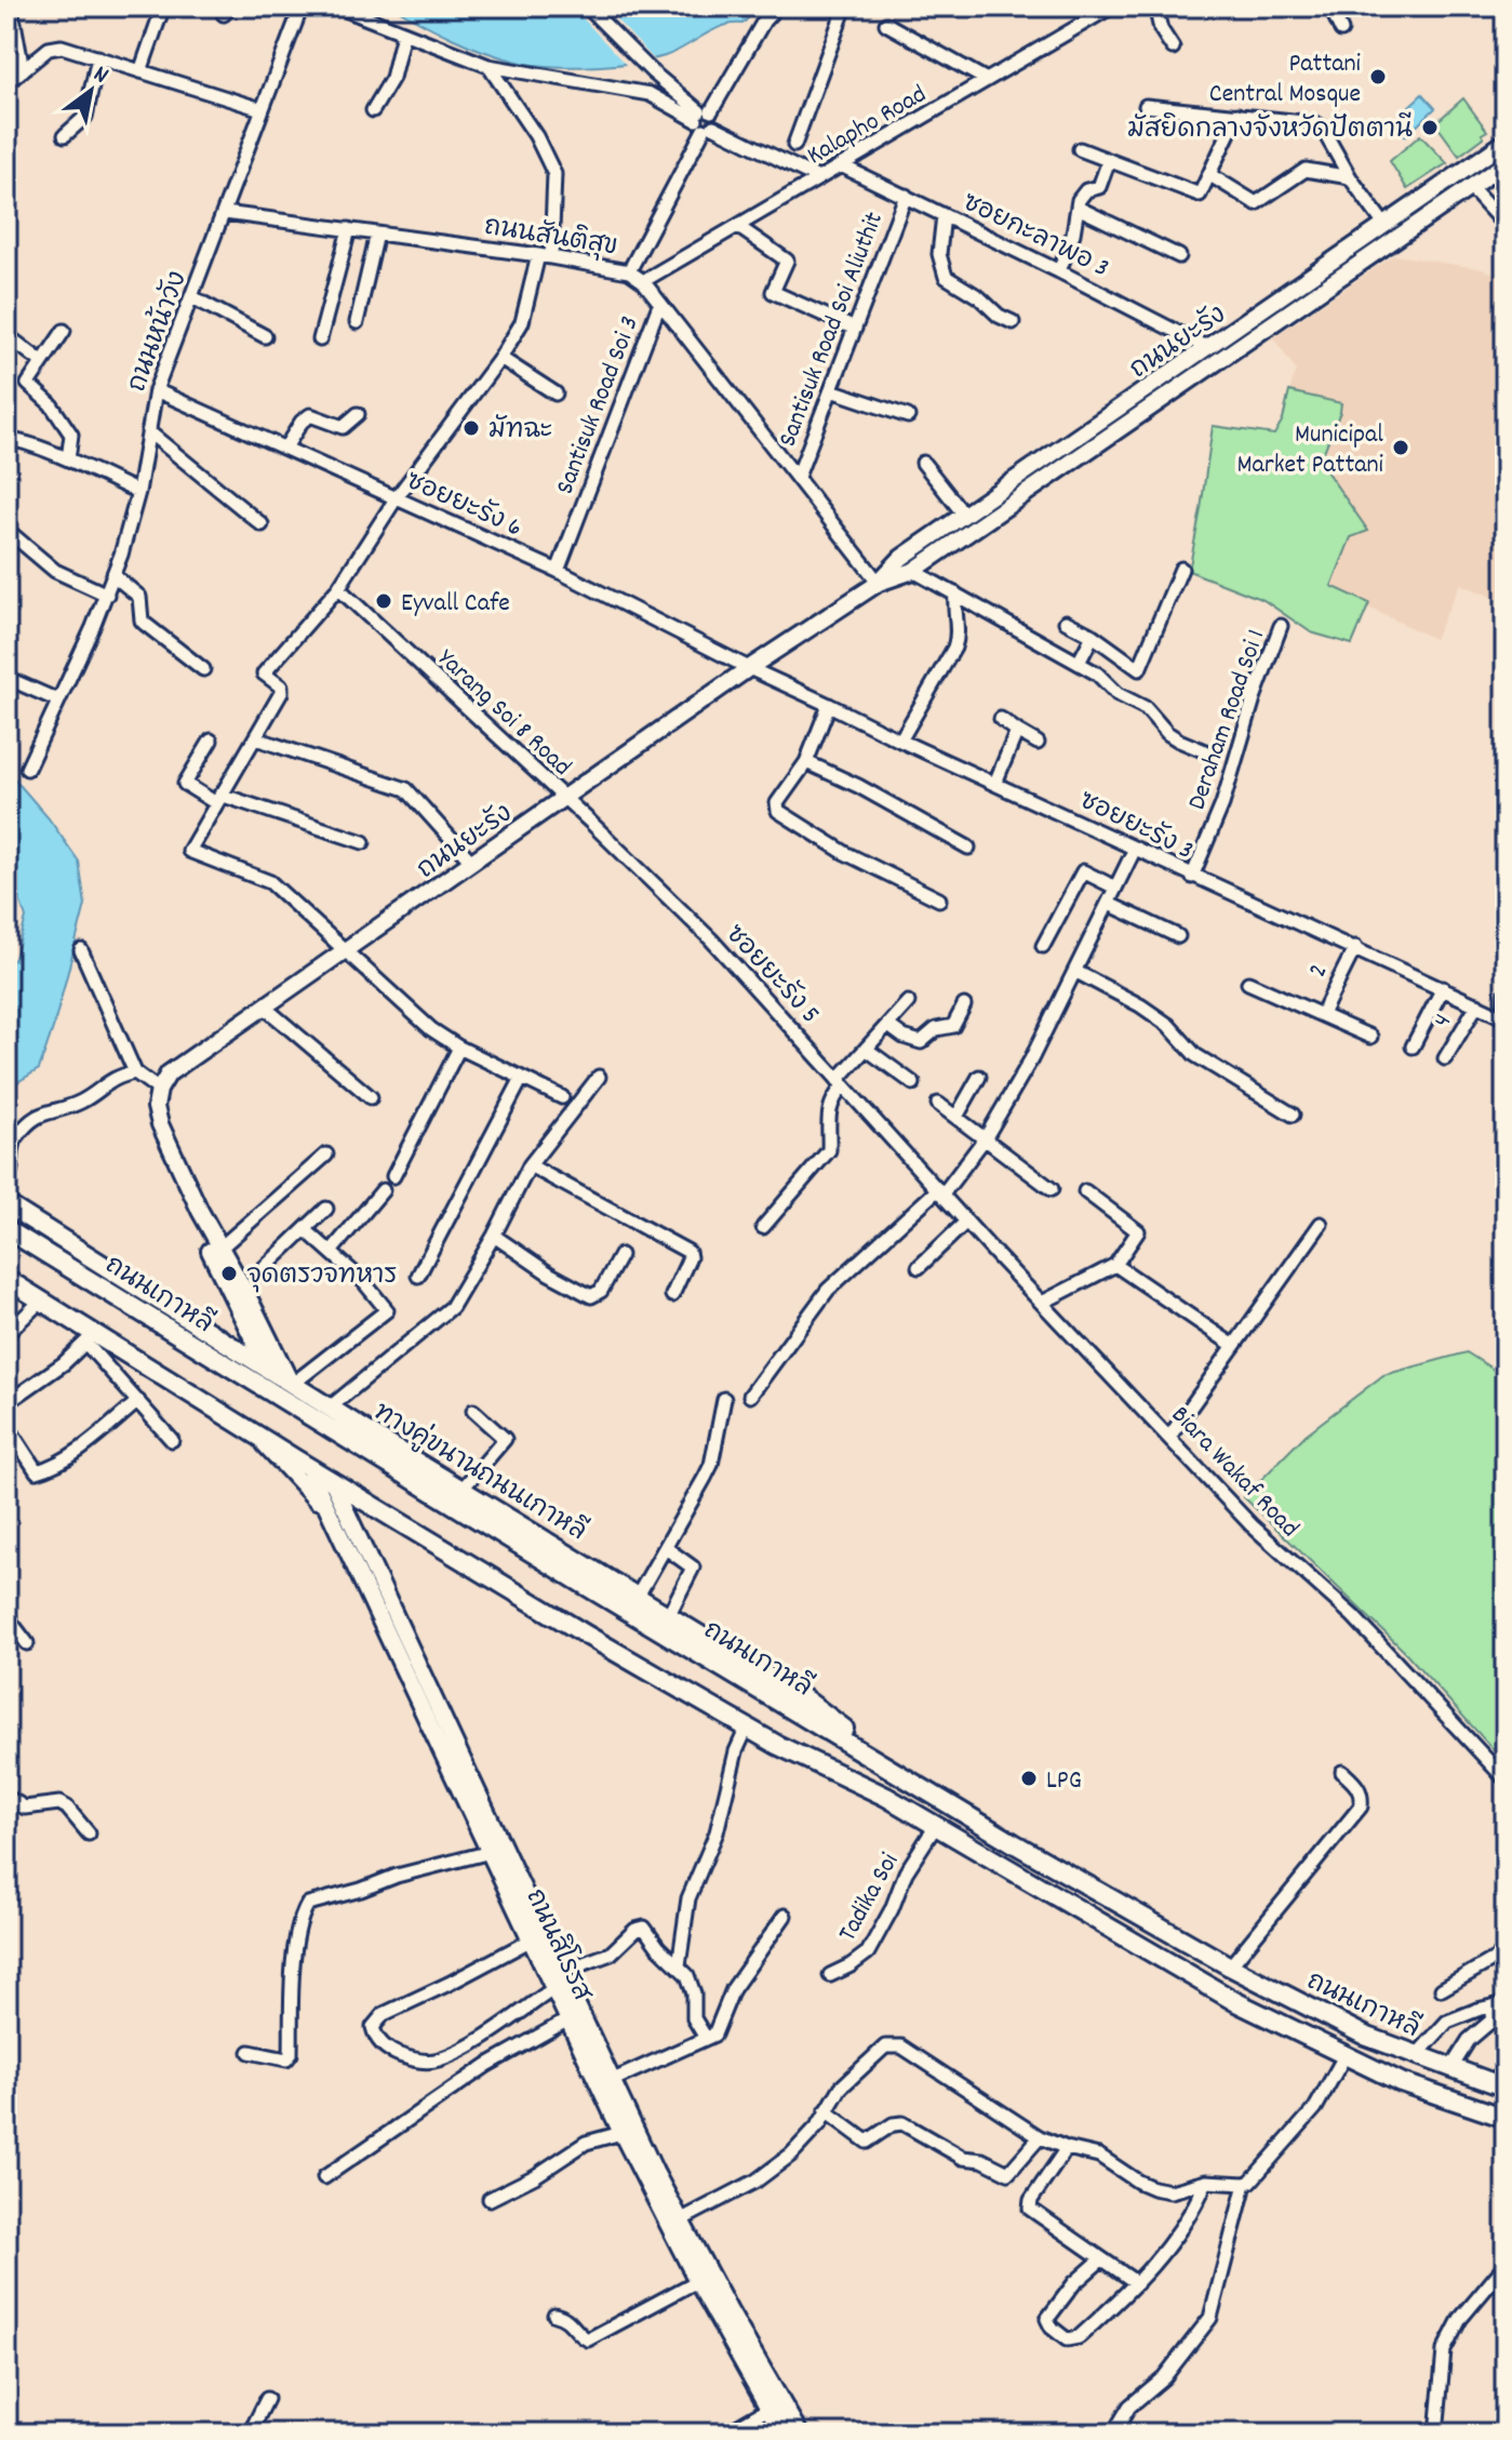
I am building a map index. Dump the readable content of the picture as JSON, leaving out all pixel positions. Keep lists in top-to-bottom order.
{
  "streets": {
    "highway": ["ถนนเกาหลี", "ทางคู่ขนานถนนเกาหลี"],
    "main road": ["ถนนยะรัง", "ถนนสิโรรส"],
    "street": [
      "Kalapho Road",
      "ซอยกะลาพอ 3",
      "ถนนสันติสุข",
      "Santisuk Road Soi Aliuthit",
      "ถนนหน้าวัง",
      "Santisuk Road Soi 3",
      "ซอยยะรัง 6",
      "Yarang Soi 8 Road",
      "Deraham Road Soi 1",
      "ซอยยะรัง 3",
      "2",
      "ซอยยะรัง 5",
      "4",
      "Biara Wakaf Road",
      "Tadika Soi"
    ]
  },
  "crossings": [
    ["Kalapho Road", "ซอยกะลาพอ 3"],
    ["Kalapho Road", "ถนนสันติสุข"],
    ["ซอยกะลาพอ 3", "Santisuk Road Soi Aliuthit"],
    ["ซอยกะลาพอ 3", "ถนนยะรัง"],
    ["ถนนสันติสุข", "Santisuk Road Soi Aliuthit"],
    ["ถนนสันติสุข", "ถนนหน้าวัง"],
    ["ถนนสันติสุข", "ถนนยะรัง"],
    ["ถนนสันติสุข", "Santisuk Road Soi 3"],
    ["ถนนหน้าวัง", "ซอยยะรัง 6"],
    ["ถนนยะรัง", "ซอยยะรัง 6"],
    ["ถนนยะรัง", "Yarang Soi 8 Road"],
    ["ถนนยะรัง", "ซอยยะรัง 3"],
    ["ถนนยะรัง", "ซอยยะรัง 5"],
    ["Santisuk Road Soi 3", "ซอยยะรัง 6"],
    ["ซอยยะรัง 6", "ซอยยะรัง 3"],
    ["Yarang Soi 8 Road", "ซอยยะรัง 5"],
    ["Deraham Road Soi 1", "ซอยยะรัง 3"],
    ["ซอยยะรัง 3", "2"],
    ["ซอยยะรัง 3", "4"],
    ["ซอยยะรัง 5", "Biara Wakaf Road"],
    ["ถนนเกาหลี", "ทางคู่ขนานถนนเกาหลี"]
  ],
  "places": [
    "Pattani Central Mosque",
    "มัสยิดกลางจังหวัดปัตตานี",
    "มัทฉะ",
    "Municipal Market Pattani",
    "Eyvall Cafe",
    "จุดตรวจทหาร",
    "LPG"
  ],
  "north": "top right"
}
